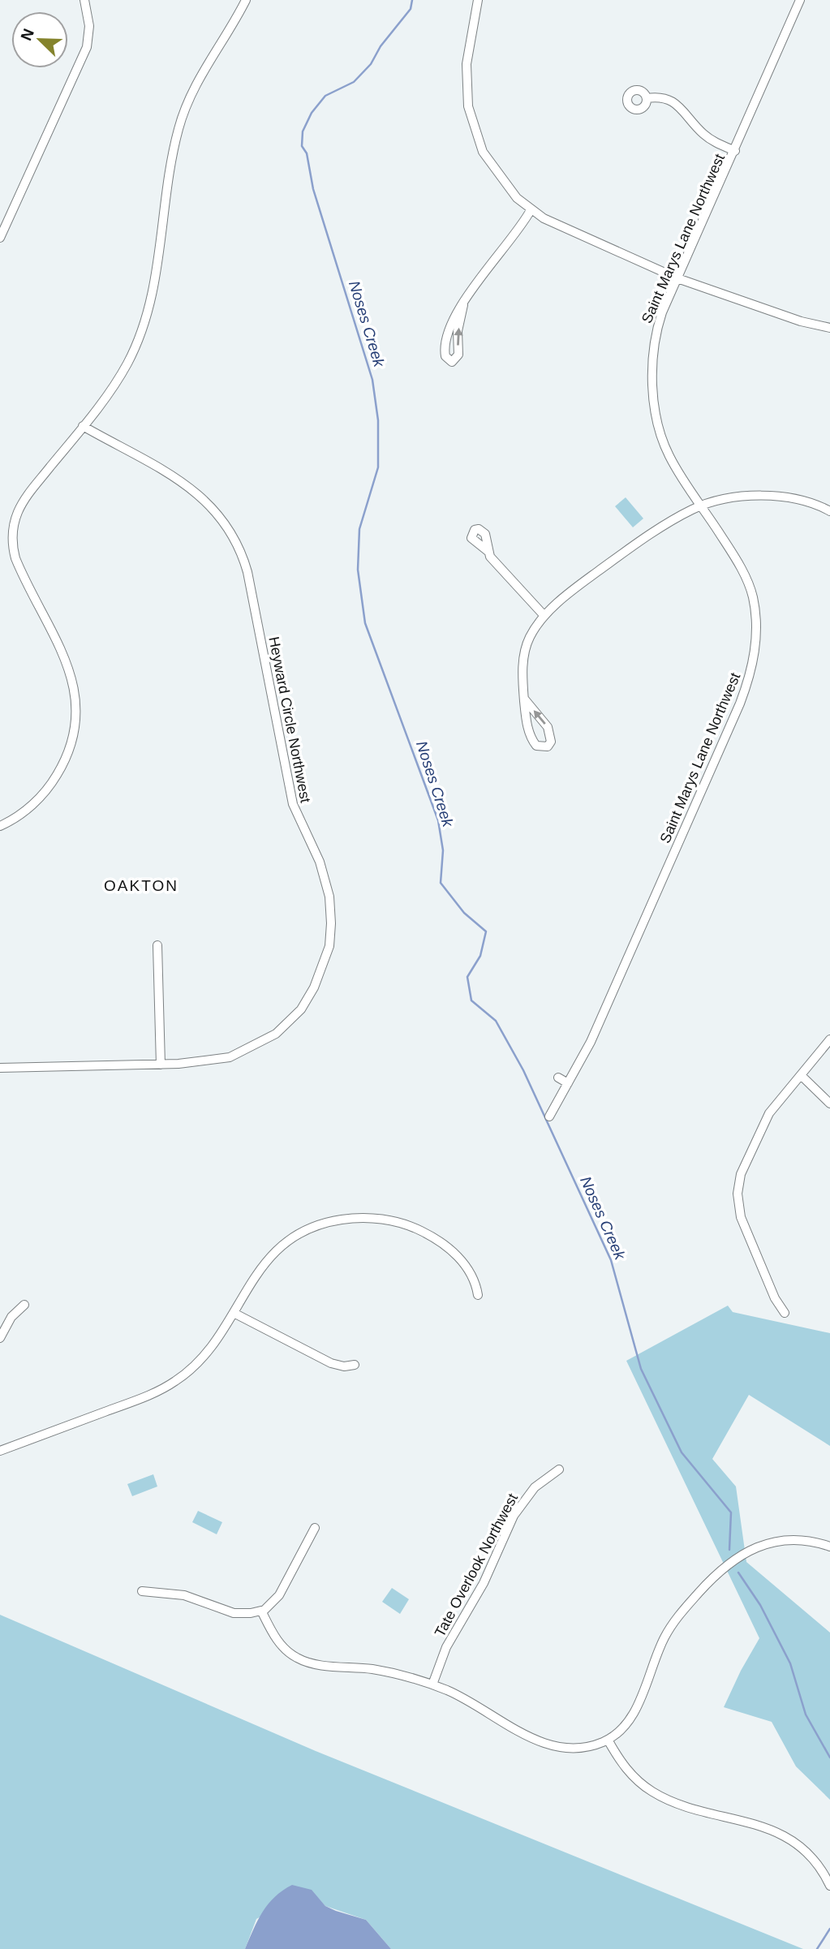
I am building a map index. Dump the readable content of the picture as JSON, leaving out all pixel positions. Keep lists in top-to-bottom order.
{
  "streets": {
    "street": ["Saint Marys Lane Northwest", "Heyward Circle Northwest", "Tate Overlook Northwest"]
  },
  "districts": ["OAKTON"],
  "water": ["Noses Creek"],
  "north": "top left"
}
